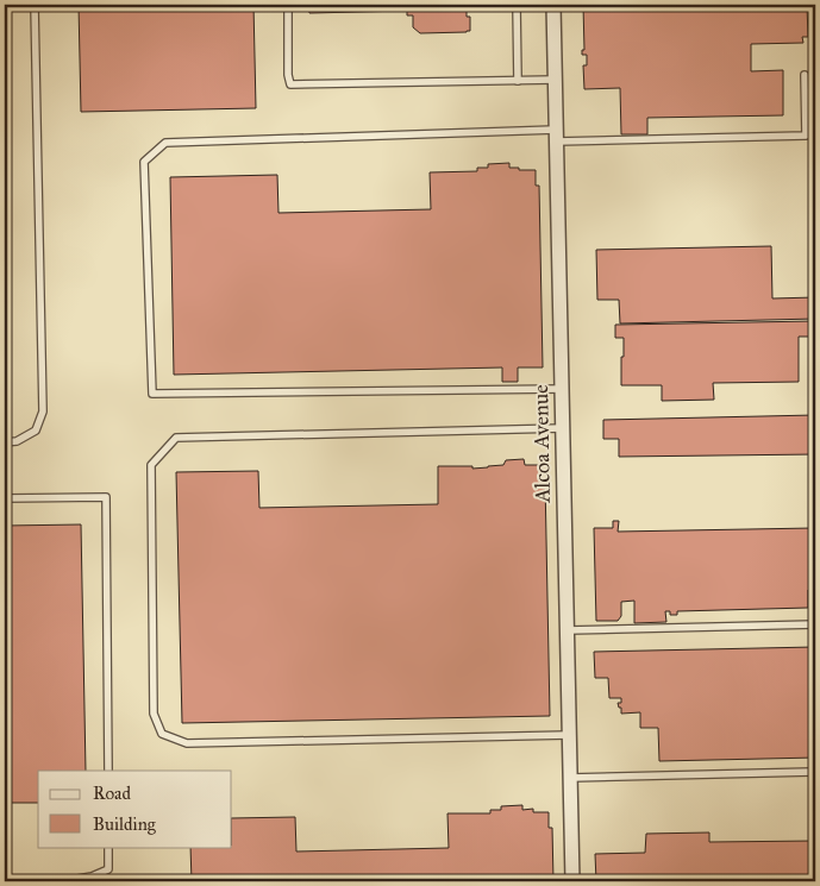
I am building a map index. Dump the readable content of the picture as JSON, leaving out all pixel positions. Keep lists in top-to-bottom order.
{
  "streets": {
    "street": ["Alcoa Avenue"]
  },
  "legend": ["Road", "Building"]
}
